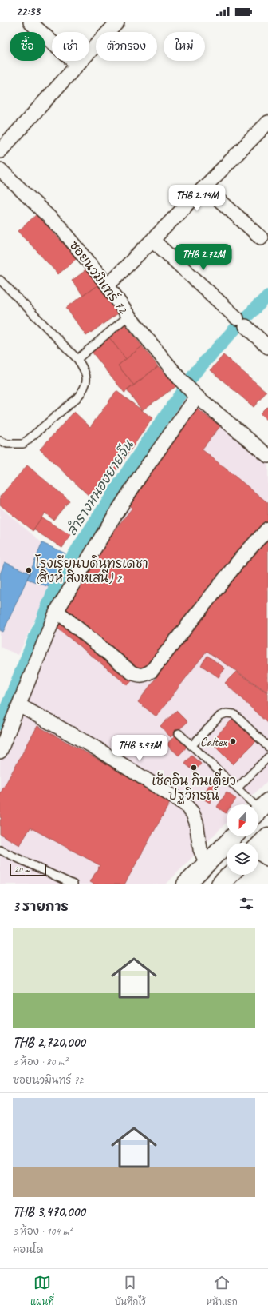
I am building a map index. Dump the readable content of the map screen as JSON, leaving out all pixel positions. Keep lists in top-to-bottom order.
{
  "streets": {
    "street": ["ซอยนวมินทร์ 72"]
  },
  "water": ["ลำรางหนองยายจีน"],
  "places": ["โรงเรียนบดินทรเดชา (สิงห์ สิงหเสนี) 2", "Caltex", "เช็คอิน กินเตี๋ยว ปฐวิกรณ์"],
  "scale_bar": "20 m",
  "north": "bottom",
  "page": {
    "status": "22:33",
    "chip": [
      "ซื้อ",
      "เช่า",
      "ตัวกรอง",
      "ใหม่"
    ],
    "price": ["THB 2.14M", "THB 2.72M", "THB 3.47M"],
    "scale": "20 m",
    "heading": "3 รายการ",
    "list": [
      {
        "name": "THB 2,720,000",
        "note": "3 ห้อง · 80 m² · ซอยนวมินทร์ 72"
      },
      {
        "name": "THB 3,470,000",
        "note": "3 ห้อง · 104 m² · คอนโด"
      }
    ],
    "tabs": ["แผนที่", "บันทึกไว้", "หน้าแรก"]
  }
}
